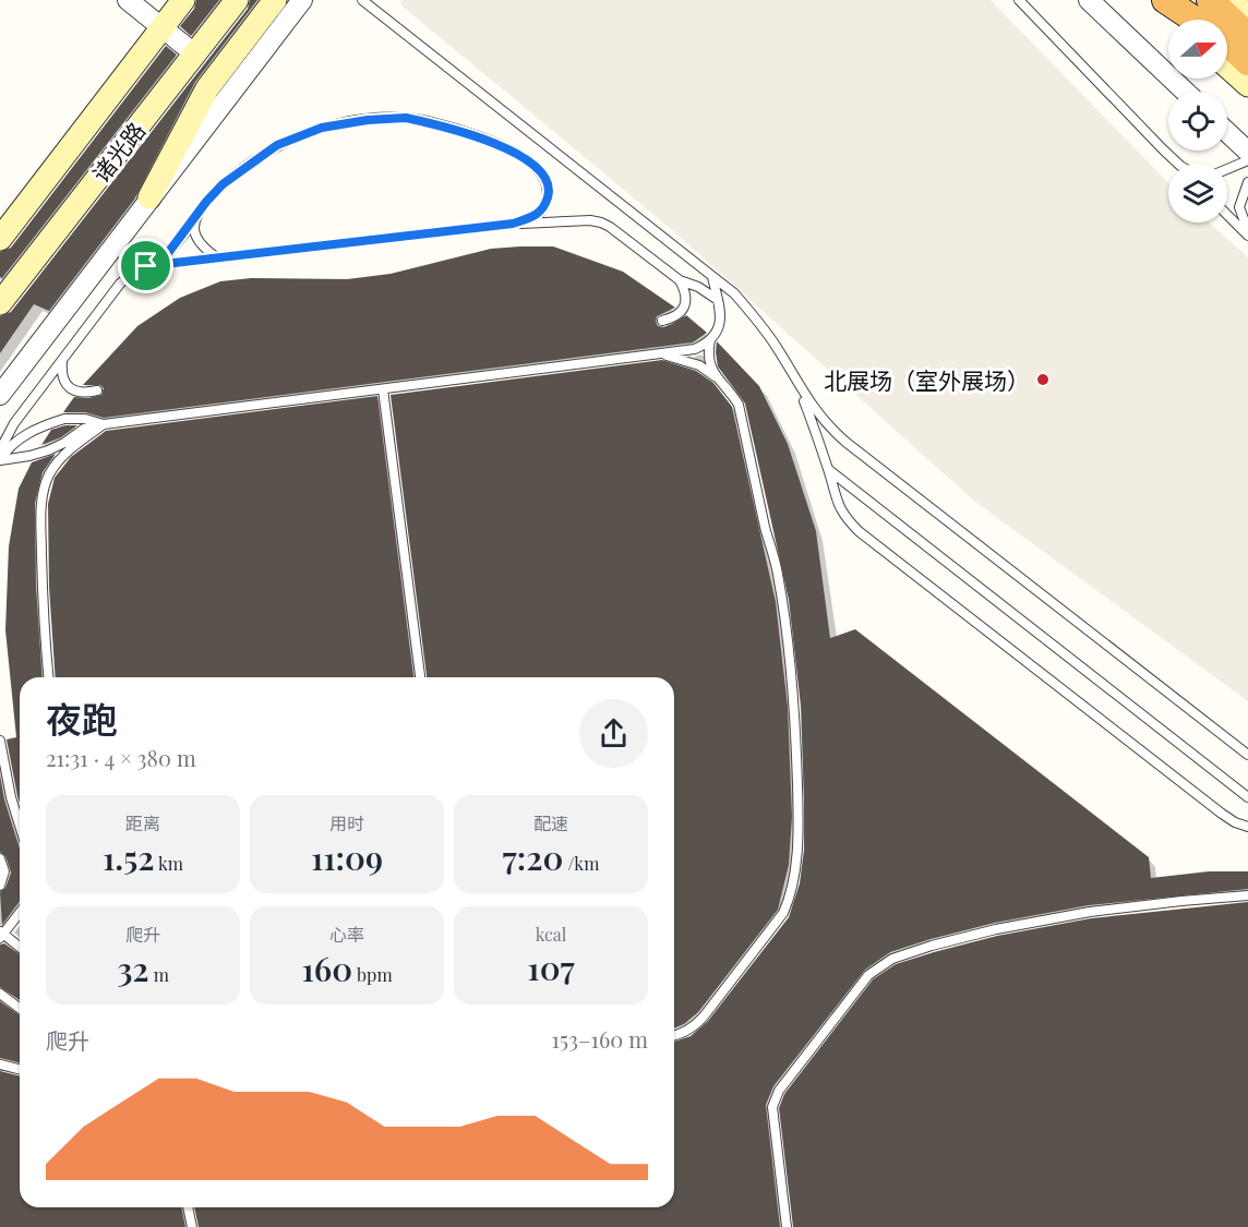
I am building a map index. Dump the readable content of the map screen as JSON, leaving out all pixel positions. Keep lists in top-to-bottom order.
{
  "streets": {
    "main road": ["诸光路"]
  },
  "places": ["北展场（室外展场）"],
  "north": "right",
  "page": {
    "heading": ["夜跑", "21:31 · 4 × 380 m"],
    "stats": [
      ["距离", "1.52 km"],
      ["用时", "11:09"],
      ["配速", "7:20 /km"],
      ["爬升", "32 m"],
      ["心率", "160 bpm"],
      ["kcal", "107"]
    ],
    "chart": ["爬升", "153–160 m"]
  }
}
